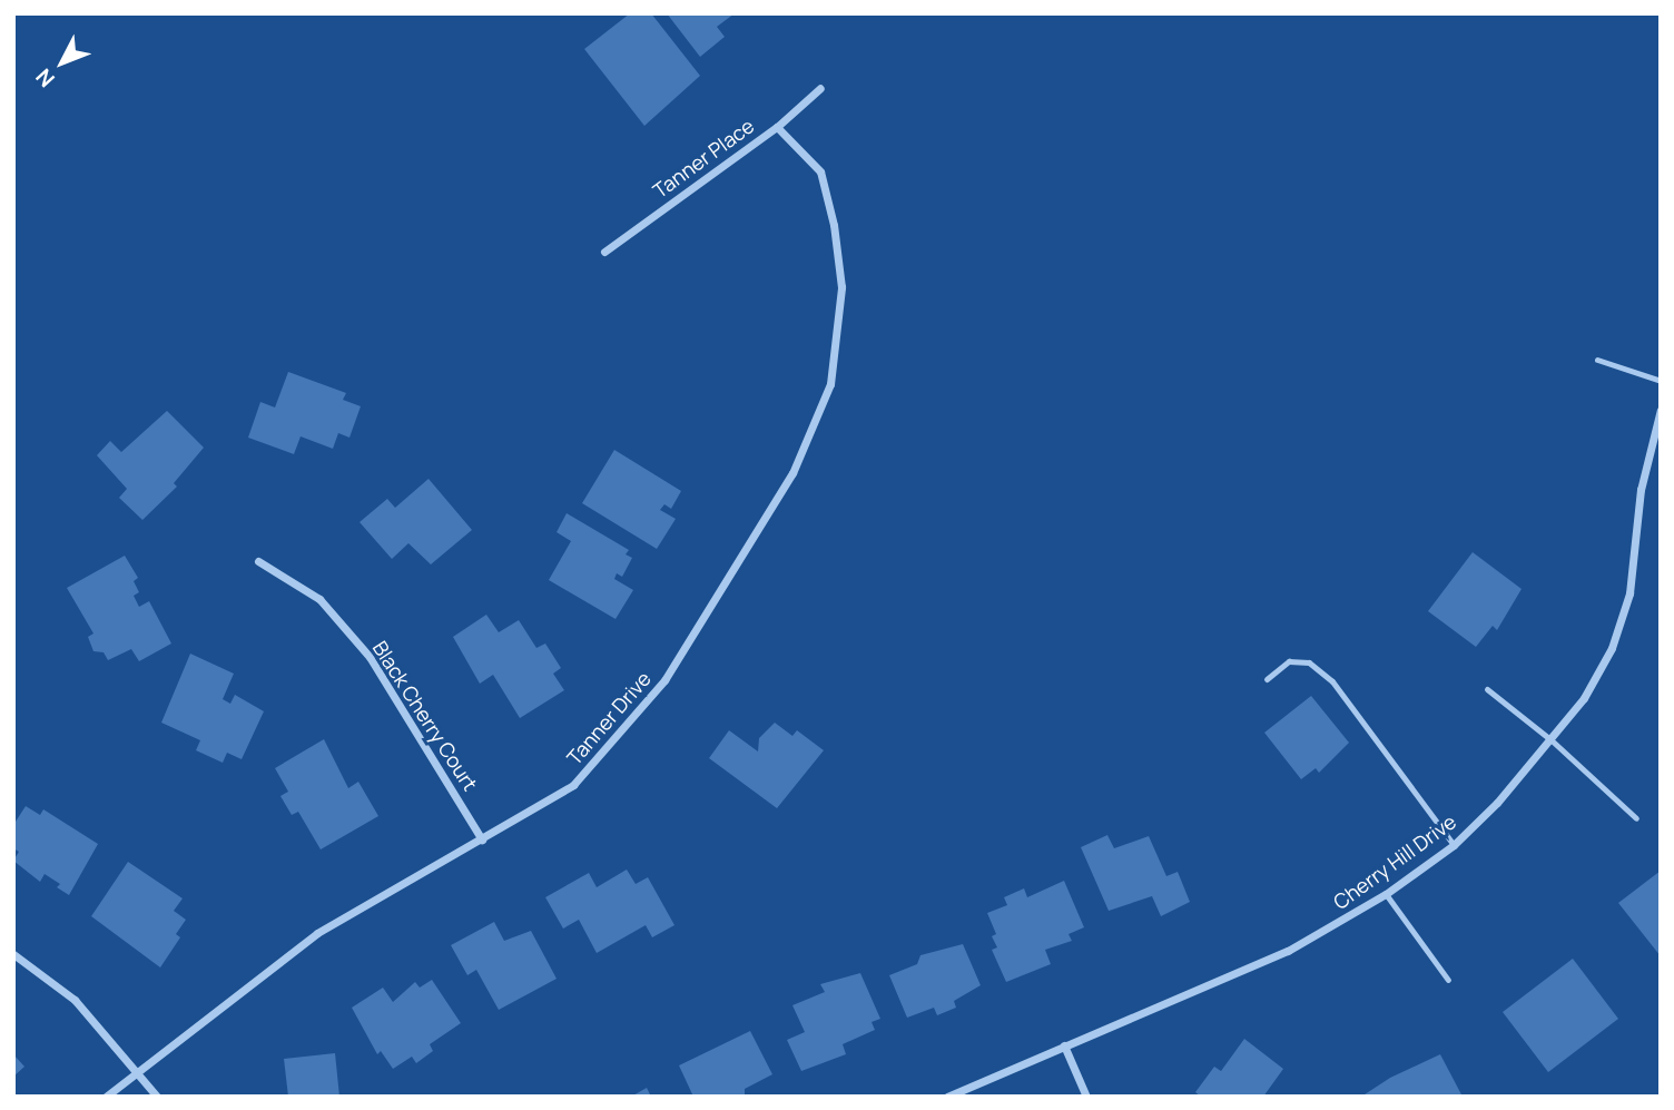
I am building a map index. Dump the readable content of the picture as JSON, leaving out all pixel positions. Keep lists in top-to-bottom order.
{
  "streets": {
    "street": [
      "Tanner Place",
      "Black Cherry Court",
      "Tanner Drive",
      "Cherry Hill Drive"
    ]
  },
  "crossings": [
    ["Tanner Place", "Tanner Drive"],
    ["Black Cherry Court", "Tanner Drive"]
  ],
  "north": "bottom left"
}
